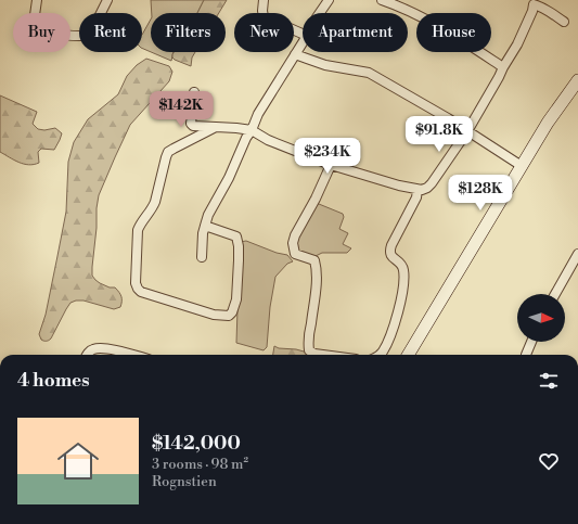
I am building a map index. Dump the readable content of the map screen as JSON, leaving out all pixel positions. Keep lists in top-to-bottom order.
{
  "north": "right",
  "page": {
    "chip": [
      "Buy",
      "Rent",
      "Filters",
      "New",
      "Apartment",
      "House"
    ],
    "price": [
      "$142K",
      "$91.8K",
      "$234K",
      "$128K"
    ],
    "heading": "4 homes",
    "list": [
      {
        "name": "$142,000",
        "note": "3 rooms · 98 m² · Rognstien"
      }
    ]
  }
}
